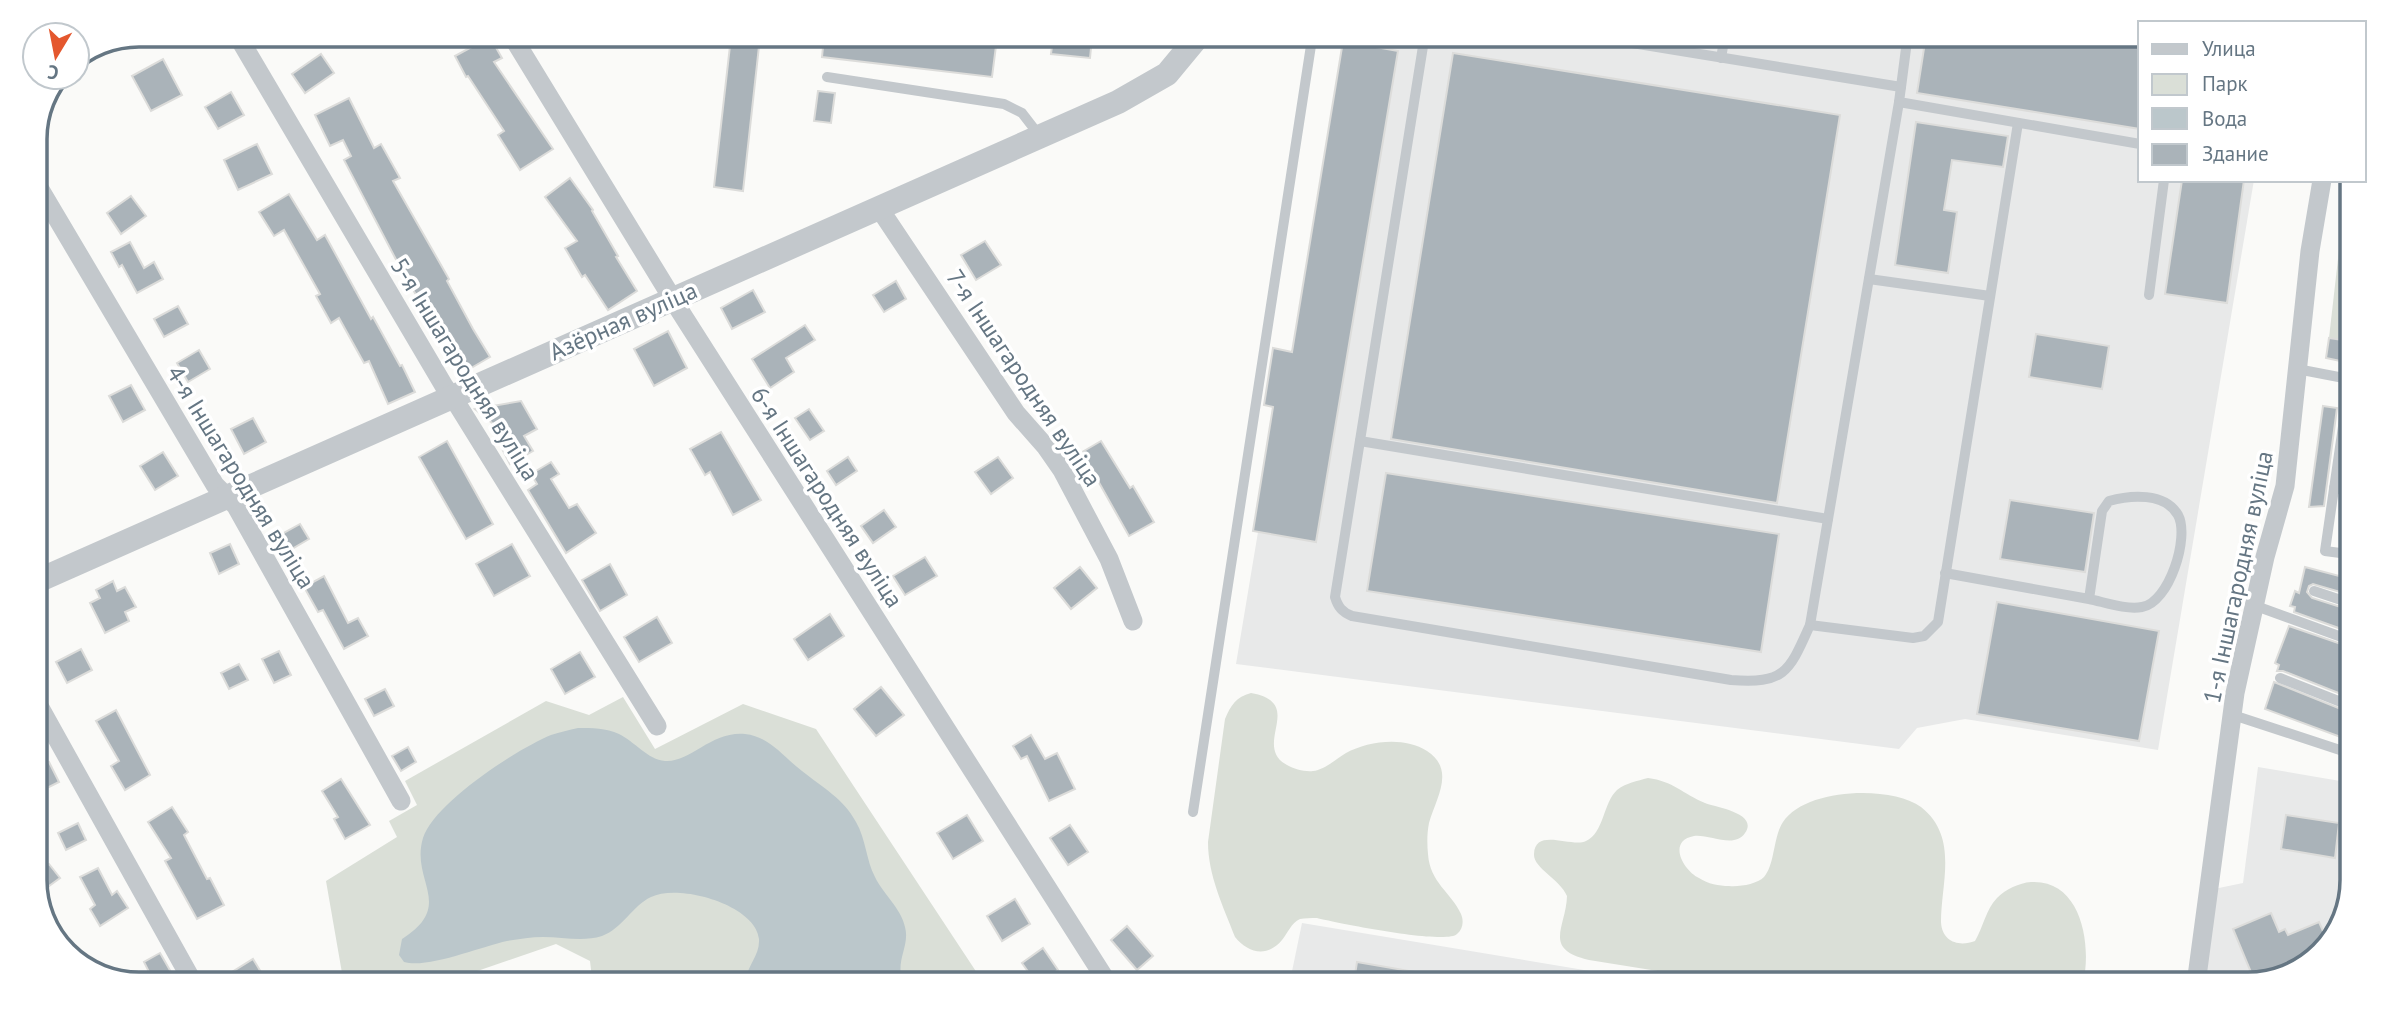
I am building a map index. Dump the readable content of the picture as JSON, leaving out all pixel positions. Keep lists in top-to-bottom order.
{
  "streets": {
    "street": [
      "Азёрная вуліца",
      "5-я Іншагародняя вуліца",
      "7-я Іншагародняя вуліца",
      "4-я Іншагародняя вуліца",
      "6-я Іншагародняя вуліца",
      "1-я Іншагародняя вуліца"
    ]
  },
  "crossings": [
    ["Азёрная вуліца", "5-я Іншагародняя вуліца"],
    ["Азёрная вуліца", "7-я Іншагародняя вуліца"],
    ["Азёрная вуліца", "4-я Іншагародняя вуліца"],
    ["Азёрная вуліца", "6-я Іншагародняя вуліца"]
  ],
  "legend": [
    "Улица",
    "Парк",
    "Вода",
    "Здание"
  ],
  "north": "bottom"
}
